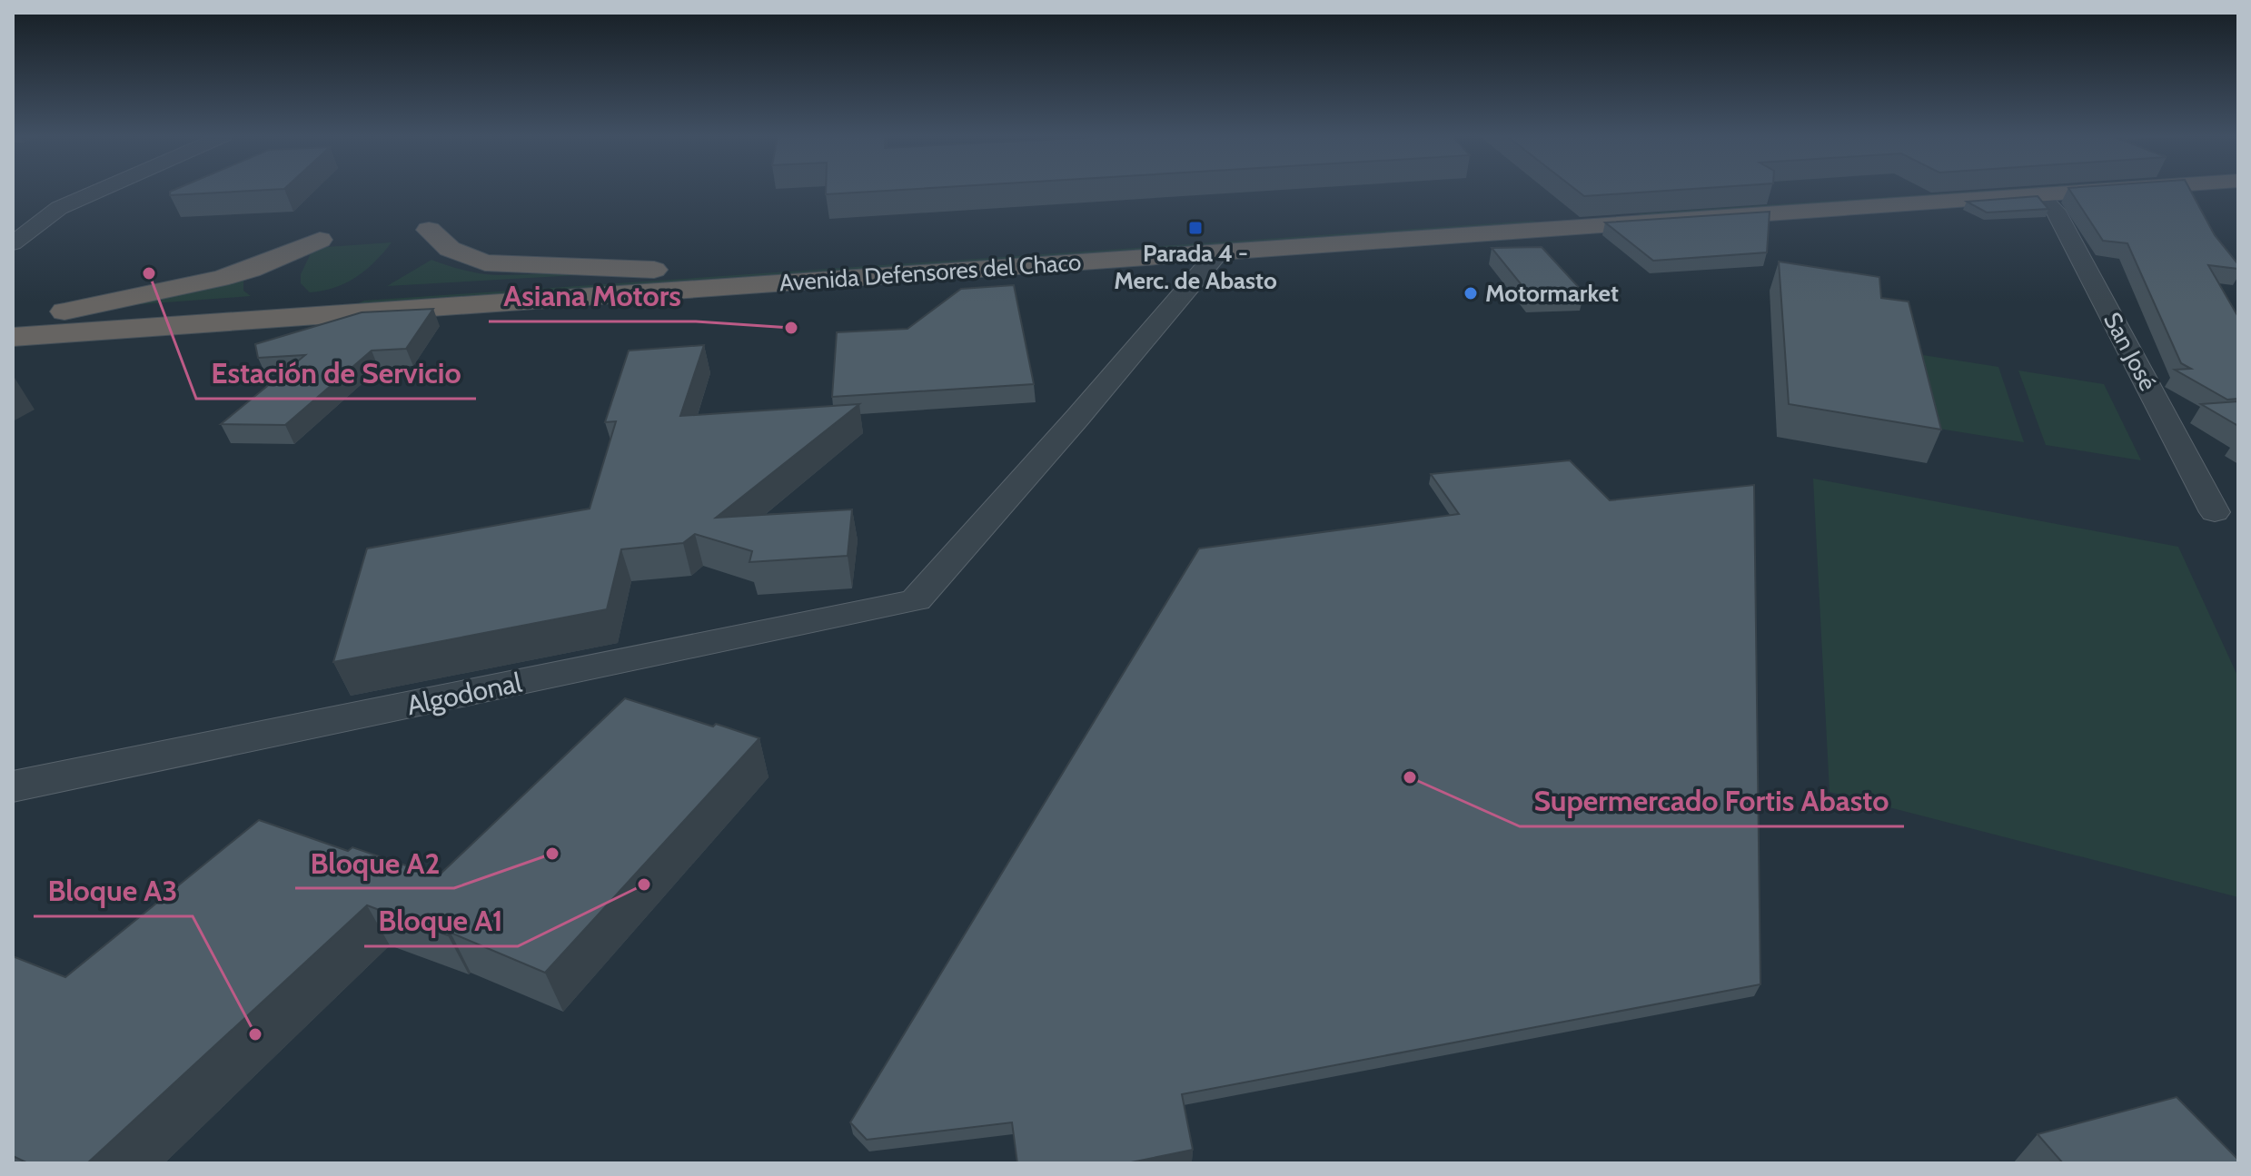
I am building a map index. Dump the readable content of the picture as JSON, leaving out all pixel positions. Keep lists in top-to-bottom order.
{
  "streets": {
    "highway": ["Avenida Defensores del Chaco"],
    "street": ["San José", "Algodonal"]
  },
  "crossings": [
    ["Avenida Defensores del Chaco", "San José"],
    ["Avenida Defensores del Chaco", "Algodonal"]
  ],
  "places": {
    "transit": ["Parada 4 - Merc. de Abasto"],
    "other": [
      "Estación de Servicio",
      "Motormarket",
      "Asiana Motors",
      "Supermercado Fortis Abasto",
      "Bloque A2",
      "Bloque A1",
      "Bloque A3"
    ]
  }
}
